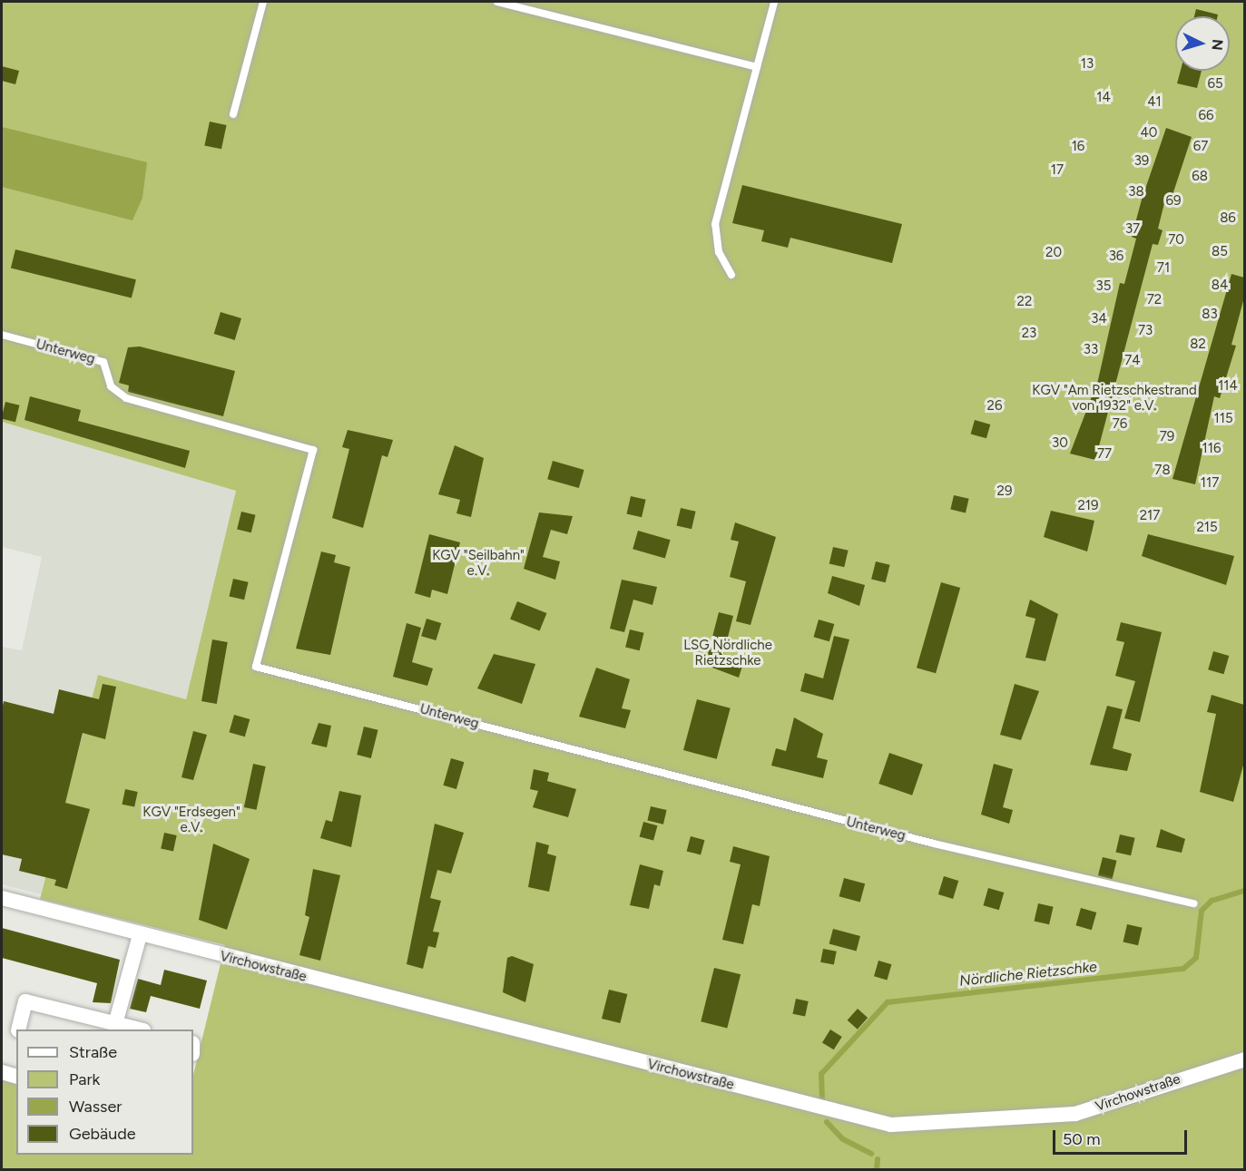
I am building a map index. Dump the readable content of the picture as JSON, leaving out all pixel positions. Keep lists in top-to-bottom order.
{
  "streets": {
    "street": ["Virchowstraße"],
    "lane": ["Unterweg"]
  },
  "water": ["Nördliche Rietzschke"],
  "parks": [
    "13",
    "65",
    "14",
    "41",
    "66",
    "40",
    "16",
    "67",
    "39",
    "17",
    "68",
    "38",
    "69",
    "86",
    "37",
    "70",
    "85",
    "20",
    "36",
    "71",
    "84",
    "35",
    "72",
    "22",
    "83",
    "34",
    "73",
    "23",
    "82",
    "33",
    "74",
    "114",
    "KGV \"Am Rietzschkestrand von 1932\" e.V.",
    "26",
    "115",
    "76",
    "79",
    "30",
    "116",
    "77",
    "78",
    "117",
    "29",
    "219",
    "217",
    "215",
    "KGV \"Seilbahn\" e.V.",
    "LSG Nördliche Rietzschke",
    "KGV \"Erdsegen\" e.V."
  ],
  "legend": [
    "Straße",
    "Park",
    "Wasser",
    "Gebäude"
  ],
  "scale_bar": "50 m",
  "north": "right"
}
